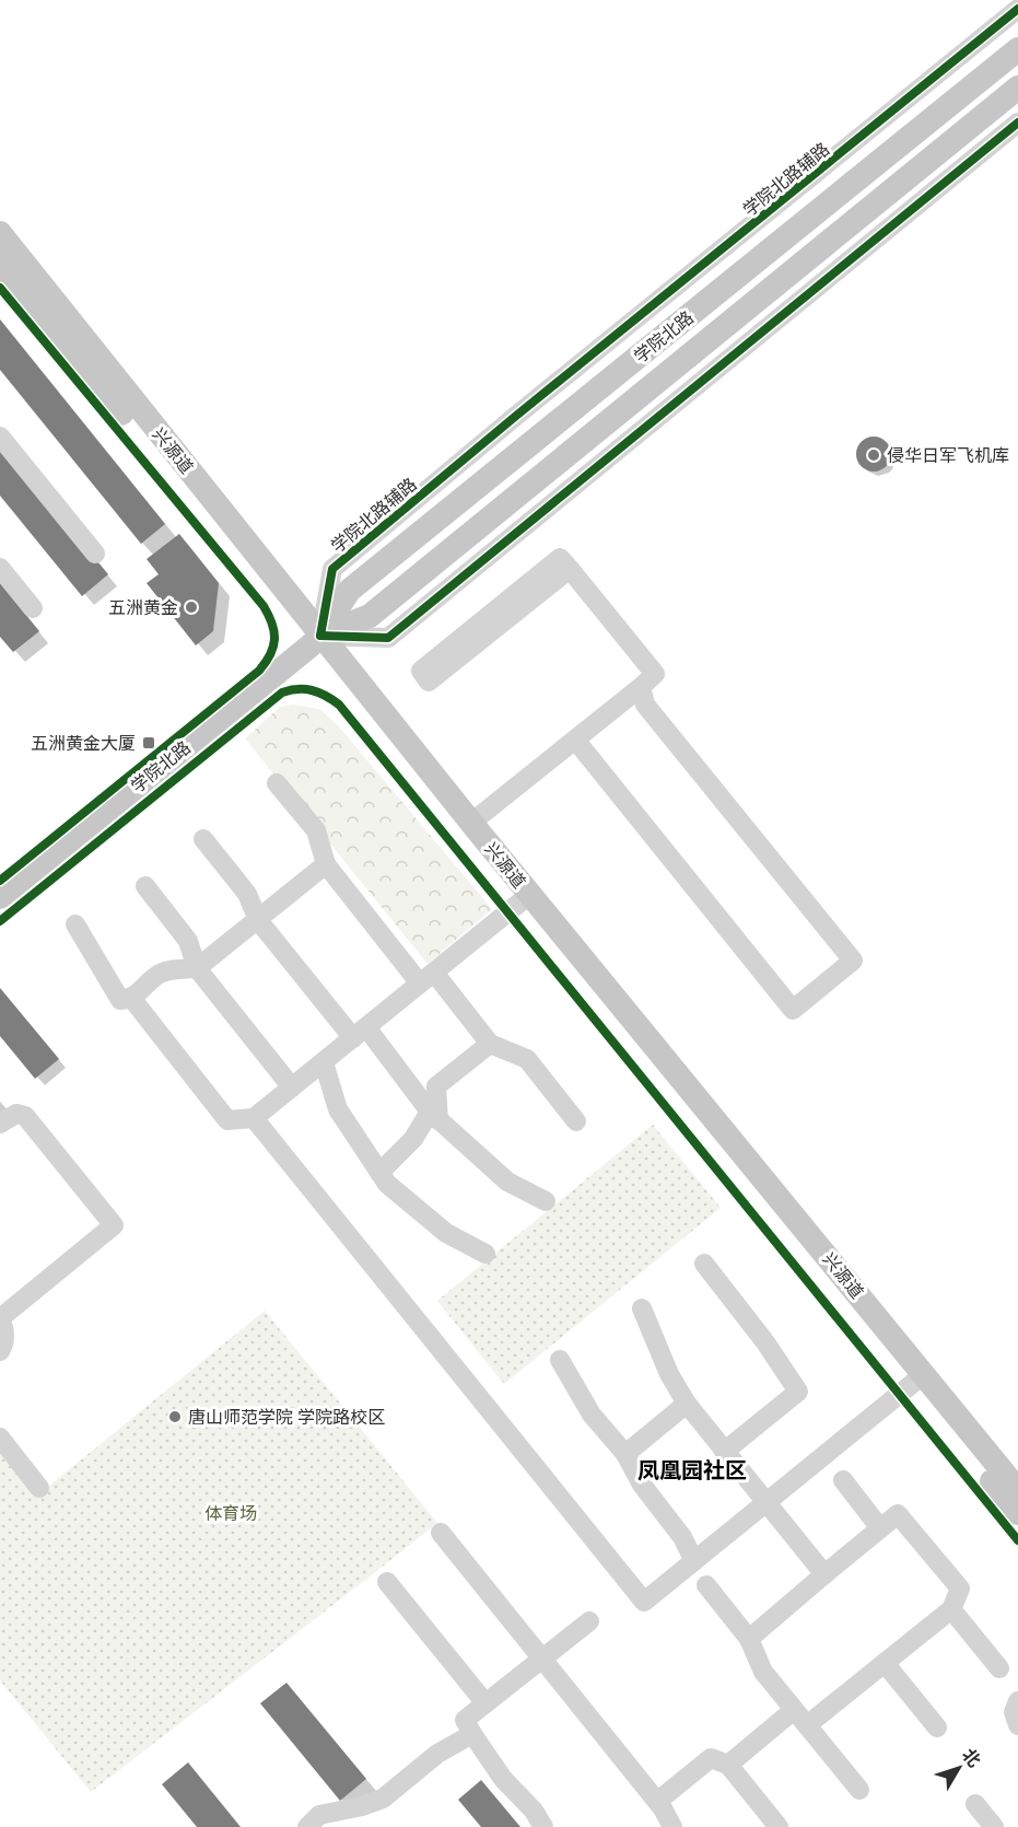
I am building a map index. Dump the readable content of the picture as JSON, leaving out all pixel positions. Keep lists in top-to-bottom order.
{
  "streets": {
    "main road": ["学院北路", "兴源道"],
    "street": ["学院北路辅路"]
  },
  "crossings": [
    ["学院北路辅路", "学院北路"],
    ["学院北路辅路", "兴源道"],
    ["学院北路", "兴源道"]
  ],
  "districts": ["凤凰园社区"],
  "parks": ["体育场"],
  "places": {
    "other": ["侵华日军飞机库", "五洲黄金", "唐山师范学院 学院路校区"],
    "transit": ["五洲黄金大厦"]
  },
  "north": "top right"
}
